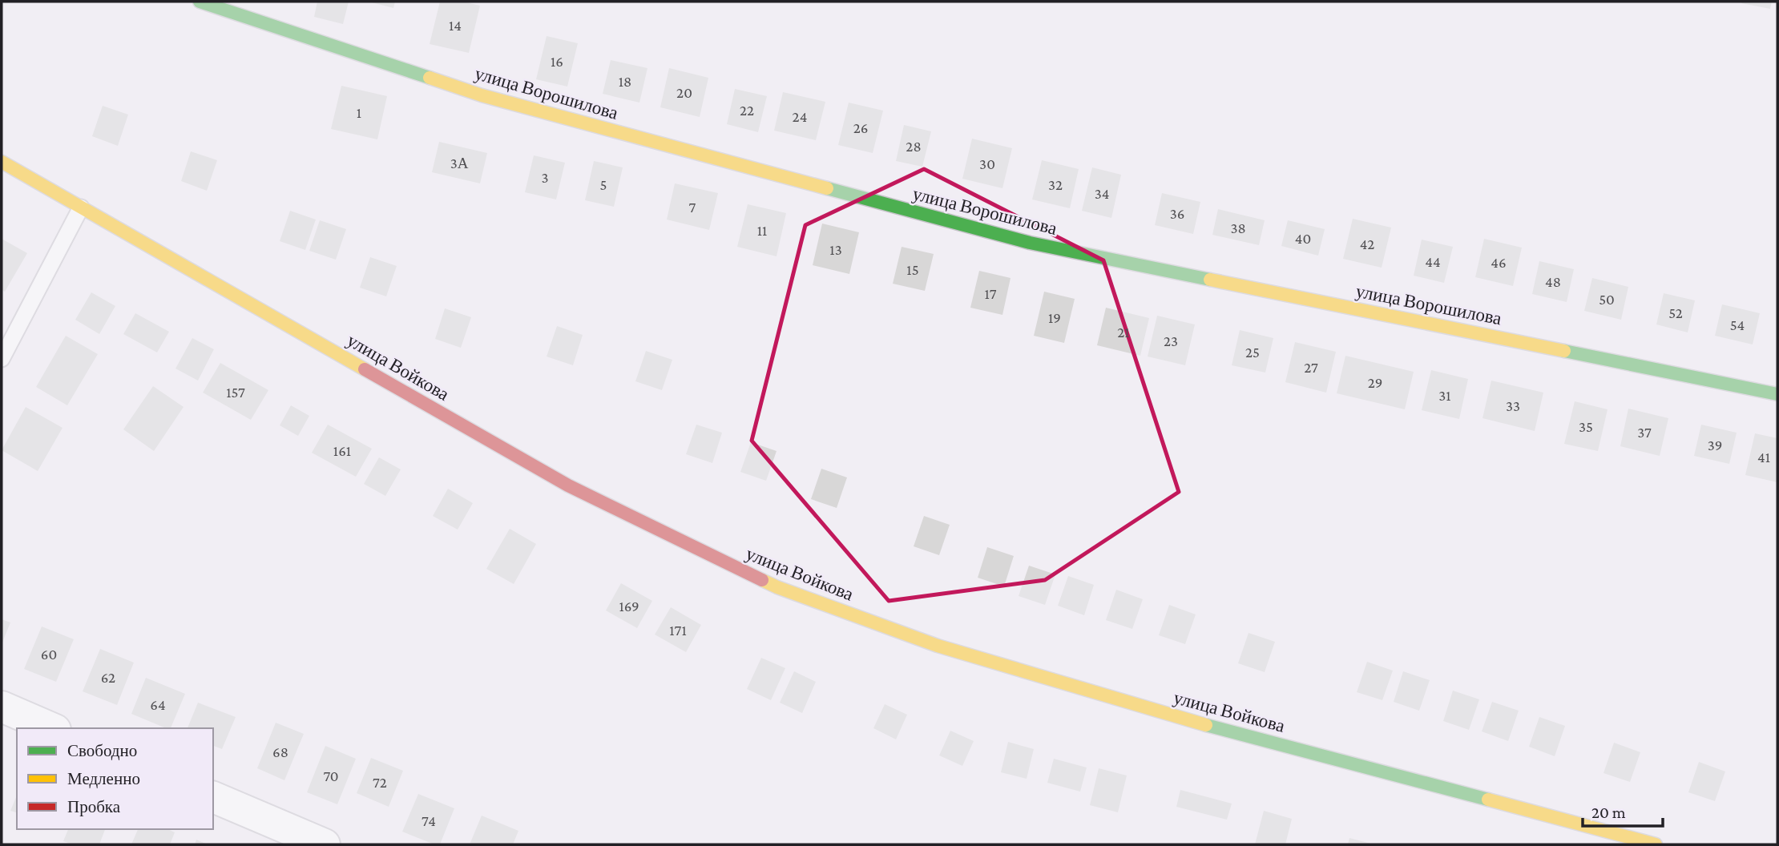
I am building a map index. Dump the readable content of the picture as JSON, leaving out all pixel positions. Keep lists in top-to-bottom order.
{
  "streets": {
    "main road": ["улица Ворошилова", "улица Войкова"]
  },
  "house_numbers": [
    "14",
    "16",
    "18",
    "20",
    "22",
    "1",
    "24",
    "26",
    "28",
    "3А",
    "30",
    "3",
    "5",
    "32",
    "34",
    "7",
    "36",
    "38",
    "11",
    "40",
    "42",
    "13",
    "44",
    "46",
    "15",
    "48",
    "17",
    "50",
    "52",
    "19",
    "54",
    "21",
    "23",
    "25",
    "27",
    "29",
    "157",
    "31",
    "33",
    "35",
    "37",
    "39",
    "161",
    "41",
    "169",
    "171",
    "60",
    "62",
    "64",
    "68",
    "70",
    "72",
    "74"
  ],
  "legend": ["Свободно", "Медленно", "Пробка"],
  "scale_bar": "20 m"
}
